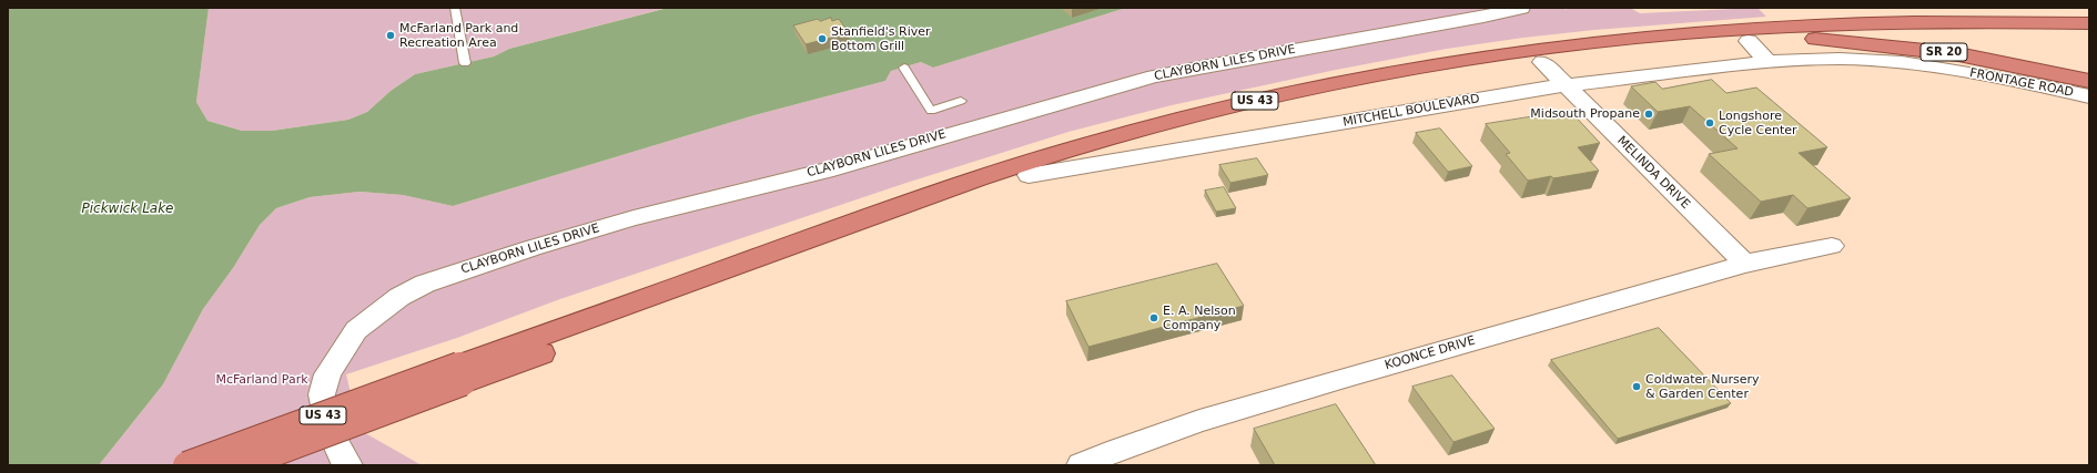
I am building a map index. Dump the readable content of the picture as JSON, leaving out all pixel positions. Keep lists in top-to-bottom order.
{
  "streets": {
    "highway": ["SR 20", "US 43"],
    "street": [
      "CLAYBORN LILES DRIVE",
      "FRONTAGE ROAD",
      "MITCHELL BOULEVARD",
      "MELINDA DRIVE",
      "KOONCE DRIVE"
    ]
  },
  "crossings": [
    ["SR 20", "US 43"],
    ["FRONTAGE ROAD", "MITCHELL BOULEVARD"],
    ["US 43", "MITCHELL BOULEVARD"],
    ["US 43", "MELINDA DRIVE"],
    ["MITCHELL BOULEVARD", "MELINDA DRIVE"],
    ["MELINDA DRIVE", "KOONCE DRIVE"]
  ],
  "water": ["Pickwick Lake"],
  "parks": ["McFarland Park"],
  "places": [
    "McFarland Park and Recreation Area",
    "Stanfield's River Bottom Grill",
    "Midsouth Propane",
    "Longshore Cycle Center",
    "E. A. Nelson Company",
    "Coldwater Nursery & Garden Center"
  ]
}
